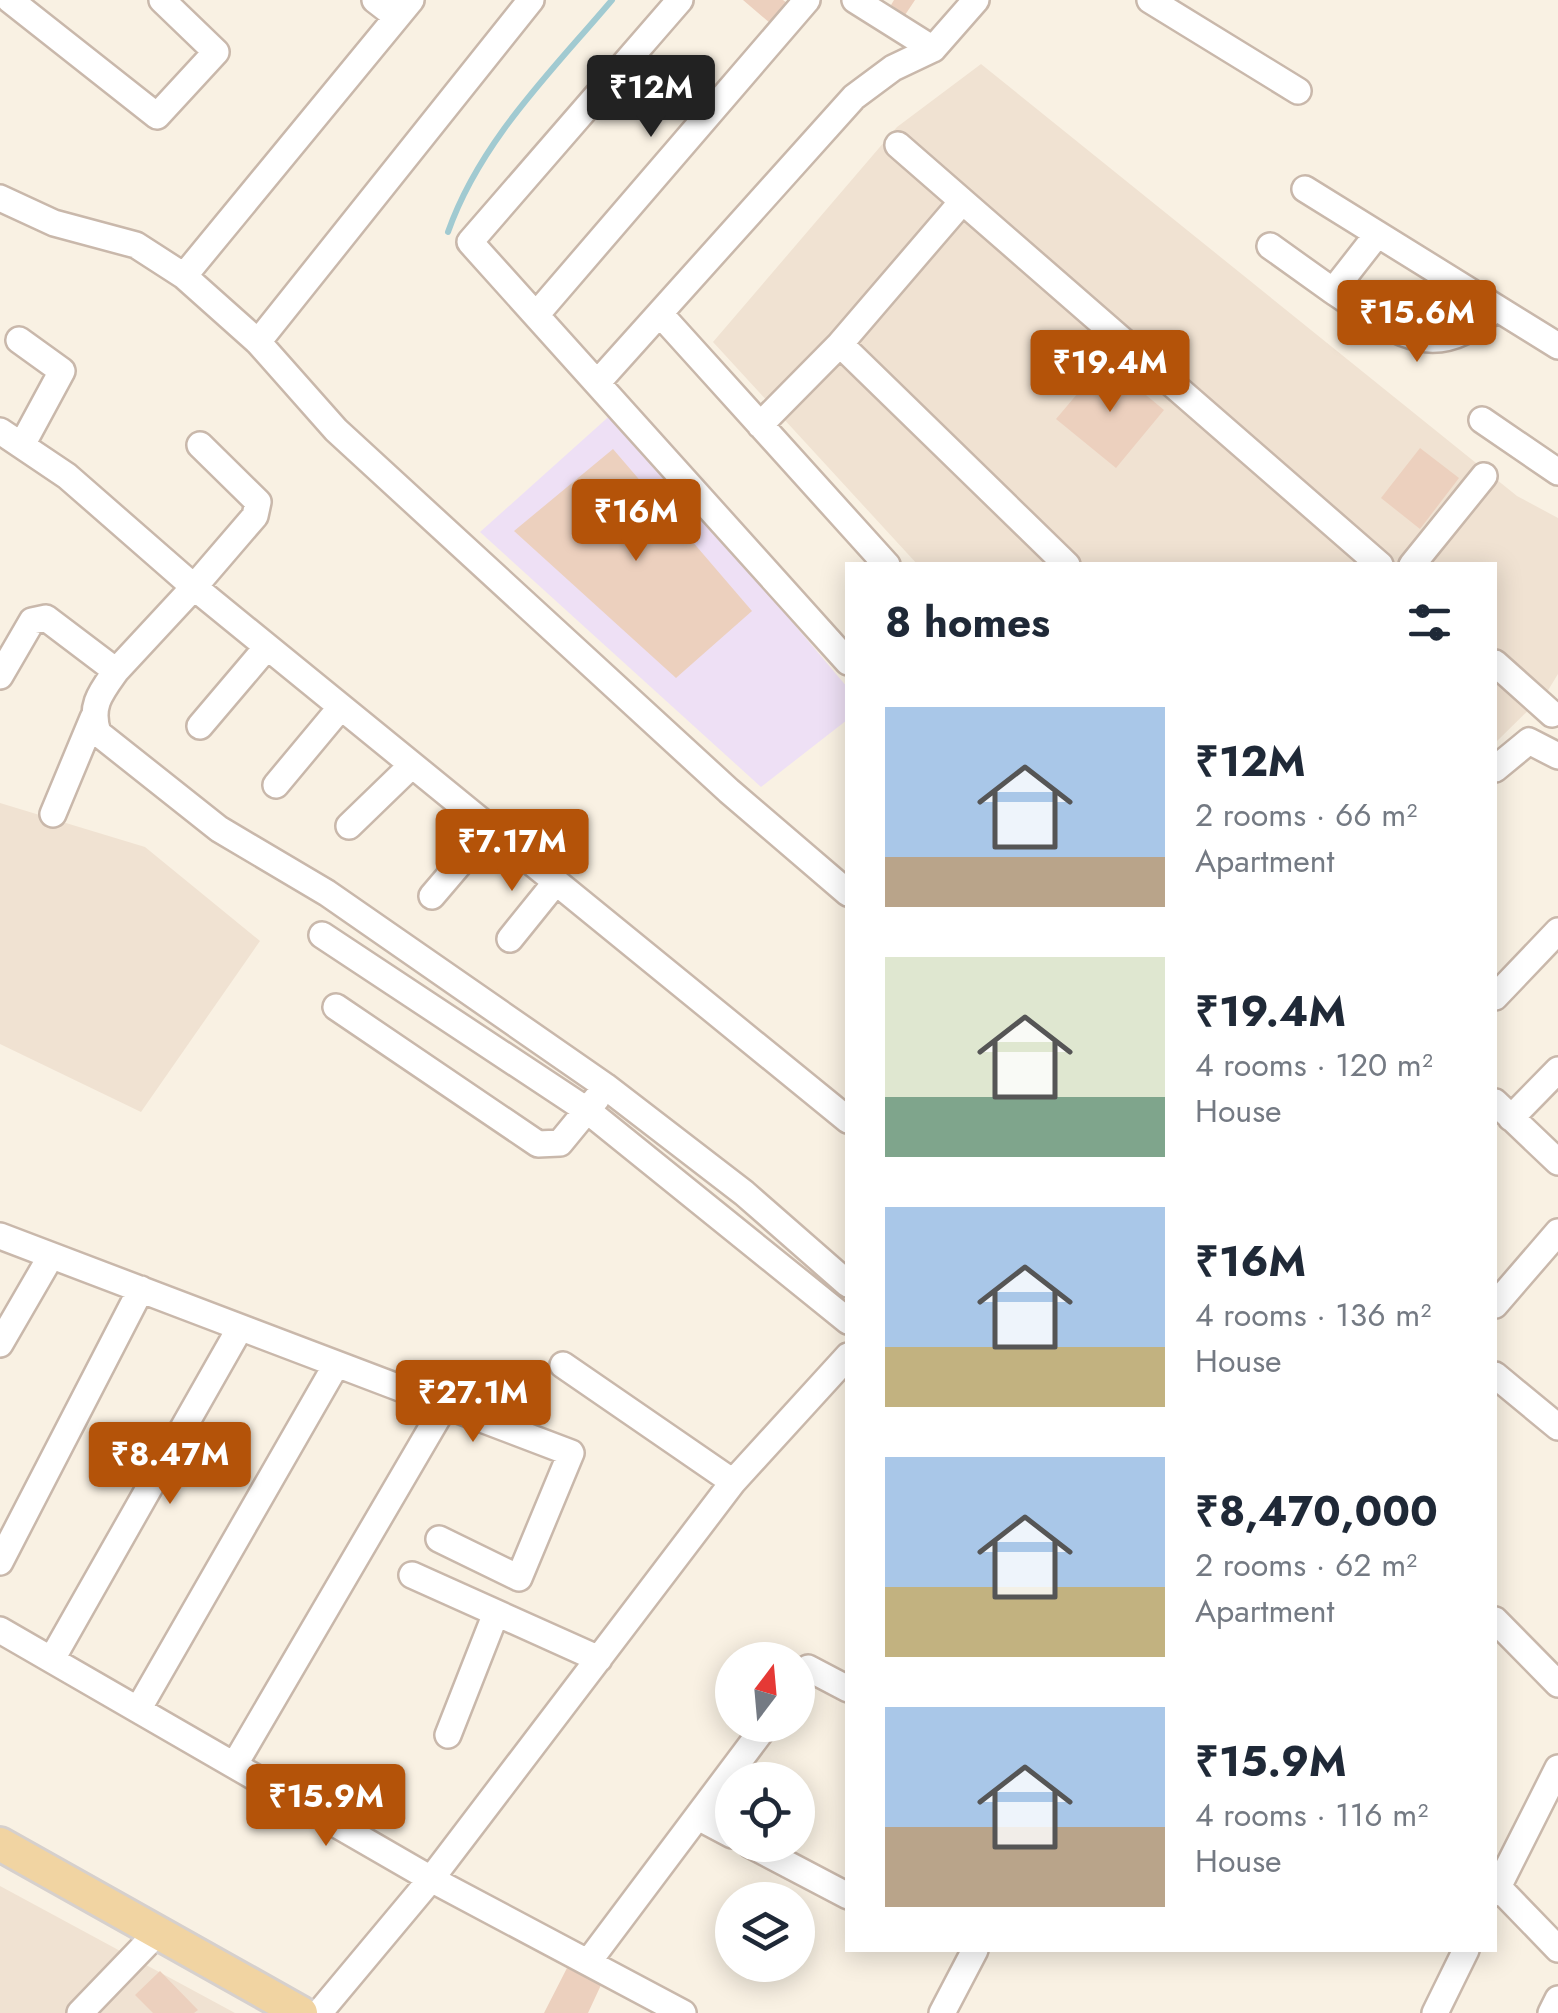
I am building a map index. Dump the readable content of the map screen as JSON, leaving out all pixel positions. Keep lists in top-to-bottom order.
{
  "north": "top",
  "page": {
    "price": [
      "₹12M",
      "₹15.6M",
      "₹19.4M",
      "₹16M",
      "₹7.17M",
      "₹27.1M",
      "₹8.47M",
      "₹15.9M"
    ],
    "heading": "8 homes",
    "list": [
      {
        "name": "₹12M",
        "note": "2 rooms · 66 m² · Apartment"
      },
      {
        "name": "₹19.4M",
        "note": "4 rooms · 120 m² · House"
      },
      {
        "name": "₹16M",
        "note": "4 rooms · 136 m² · House"
      },
      {
        "name": "₹8,470,000",
        "note": "2 rooms · 62 m² · Apartment"
      },
      {
        "name": "₹15.9M",
        "note": "4 rooms · 116 m² · House"
      }
    ]
  }
}
